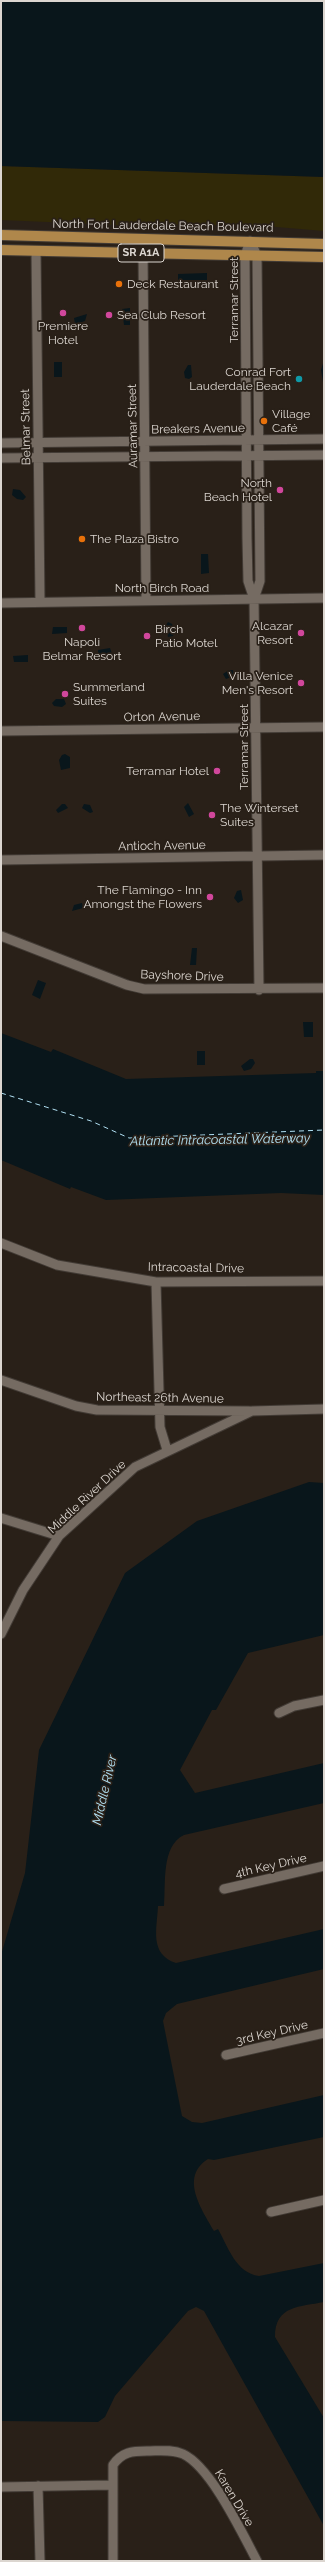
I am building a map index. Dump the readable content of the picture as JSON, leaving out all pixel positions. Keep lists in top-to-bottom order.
{
  "streets": {
    "main road": ["North Fort Lauderdale Beach Boulevard", "SR A1A"],
    "street": [
      "Terramar Street",
      "Auramar Street",
      "Belmar Street",
      "Breakers Avenue",
      "North Birch Road",
      "Orton Avenue",
      "Antioch Avenue",
      "Bayshore Drive",
      "Intracoastal Drive",
      "Northeast 26th Avenue",
      "Middle River Drive",
      "4th Key Drive",
      "3rd Key Drive",
      "Karen Drive"
    ]
  },
  "crossings": [
    ["North Fort Lauderdale Beach Boulevard", "Terramar Street"],
    ["SR A1A", "Terramar Street"],
    ["SR A1A", "Auramar Street"],
    ["SR A1A", "Belmar Street"],
    ["Terramar Street", "Breakers Avenue"],
    ["Terramar Street", "North Birch Road"],
    ["Terramar Street", "Orton Avenue"],
    ["Terramar Street", "Antioch Avenue"],
    ["Terramar Street", "Bayshore Drive"],
    ["Auramar Street", "Breakers Avenue"],
    ["Auramar Street", "North Birch Road"],
    ["Belmar Street", "Breakers Avenue"],
    ["Belmar Street", "North Birch Road"],
    ["Northeast 26th Avenue", "Middle River Drive"]
  ],
  "water": ["Atlantic Intracoastal Waterway", "Middle River"],
  "places": [
    "Deck Restaurant",
    "Premiere Hotel",
    "Sea Club Resort",
    "Conrad Fort Lauderdale Beach",
    "Village Café",
    "North Beach Hotel",
    "The Plaza Bistro",
    "Napoli Belmar Resort",
    "Alcazar Resort",
    "Birch Patio Motel",
    "Villa Venice Men's Resort",
    "Summerland Suites",
    "Terramar Hotel",
    "The Winterset Suites",
    "The Flamingo - Inn Amongst the Flowers"
  ]
}
